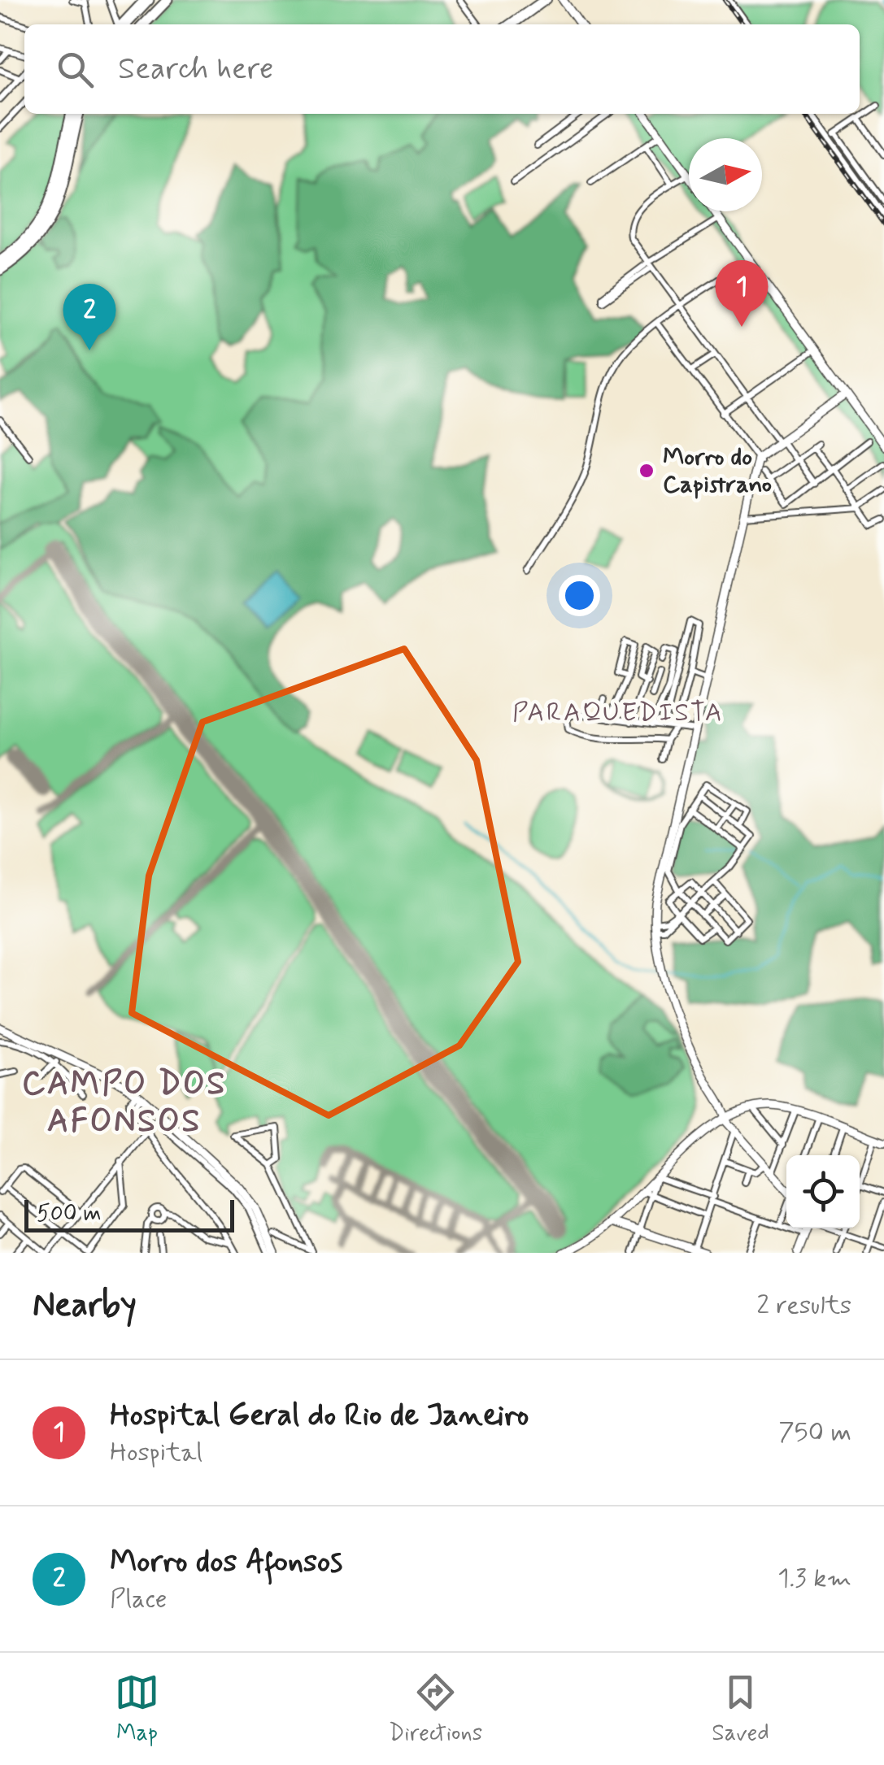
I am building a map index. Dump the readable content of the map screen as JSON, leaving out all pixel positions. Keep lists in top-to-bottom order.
{
  "districts": ["PARAQUEDISTA", "CAMPO DOS AFONSOS"],
  "places": ["Morro do Capistrano"],
  "scale_bar": "500 m",
  "north": "right",
  "page": {
    "search": "Search here",
    "pins": ["1", "2"],
    "scale": "500 m",
    "heading": ["Nearby", "2 results"],
    "list": [
      {
        "mark": "1",
        "name": "Hospital Geral do Rio de Janeiro",
        "note": "Hospital",
        "value": "750 m"
      },
      {
        "mark": "2",
        "name": "Morro dos Afonsos",
        "note": "Place",
        "value": "1.3 km"
      }
    ],
    "nav": ["Map", "Directions", "Saved"]
  }
}
